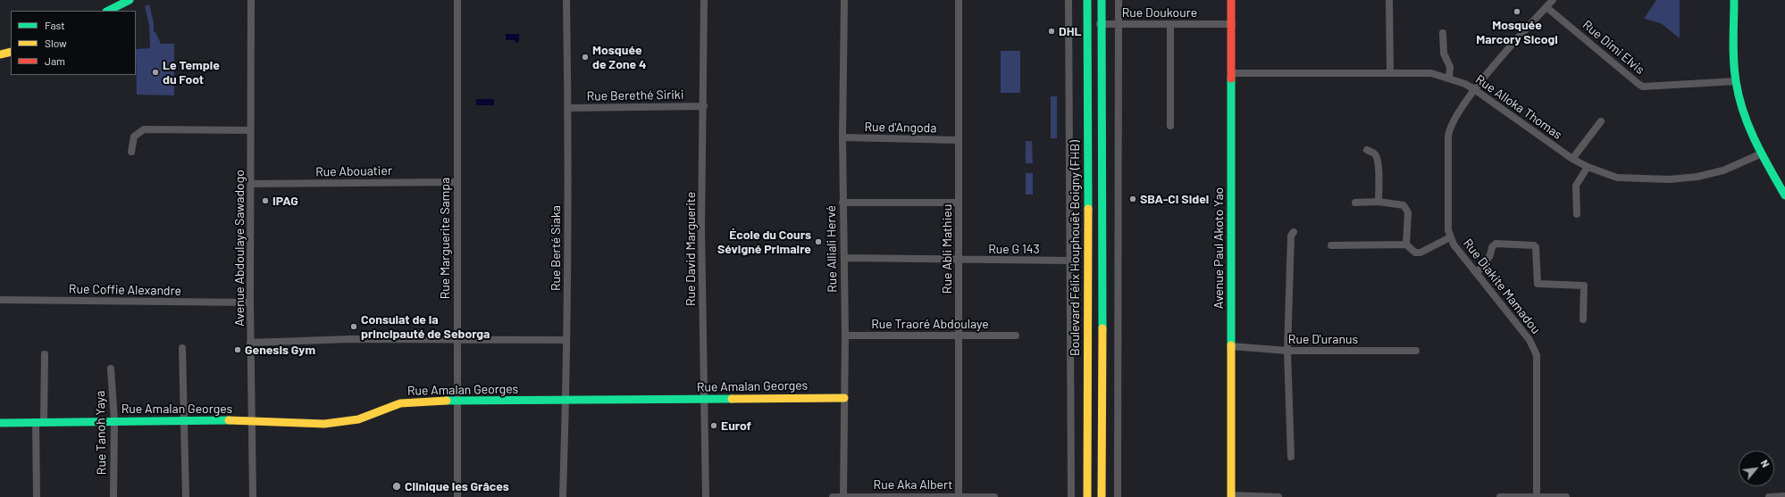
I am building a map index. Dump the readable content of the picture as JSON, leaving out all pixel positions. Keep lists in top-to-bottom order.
{
  "streets": {
    "main road": ["Boulevard Félix Houphouët Boigny (FHB)", "Avenue Paul Akoto Yao", "Rue Amalan Georges"],
    "street": [
      "Rue Doukoure",
      "Rue Dimi Elvis",
      "Rue Berethé Siriki",
      "Rue Alloka Thomas",
      "Rue d'Angoda",
      "Rue Abouatier",
      "Rue Marguerite Sampa",
      "Avenue Abdoulaye Sawadogo",
      "Rue Berté Siaka",
      "Rue David Marguerite",
      "Rue Alliali Hervé",
      "Rue Abli Mathieu",
      "Rue G 143",
      "Rue Diakite Mamadou",
      "Rue Coffie Alexandre",
      "Rue Traoré Abdoulaye",
      "Rue D'uranus",
      "Rue Tanoh Yaya",
      "Rue Aka Albert"
    ]
  },
  "crossings": [
    ["Rue Doukoure", "Boulevard Félix Houphouët Boigny (FHB)"],
    ["Rue Doukoure", "Avenue Paul Akoto Yao"],
    ["Rue Dimi Elvis", "Rue Diakite Mamadou"],
    ["Rue Berethé Siriki", "Rue Berté Siaka"],
    ["Rue Berethé Siriki", "Rue David Marguerite"],
    ["Rue Alloka Thomas", "Avenue Paul Akoto Yao"],
    ["Rue Alloka Thomas", "Rue Diakite Mamadou"],
    ["Rue d'Angoda", "Rue Alliali Hervé"],
    ["Rue d'Angoda", "Rue Abli Mathieu"],
    ["Rue Abouatier", "Rue Marguerite Sampa"],
    ["Rue Abouatier", "Avenue Abdoulaye Sawadogo"],
    ["Rue Marguerite Sampa", "Rue Amalan Georges"],
    ["Avenue Abdoulaye Sawadogo", "Rue Coffie Alexandre"],
    ["Avenue Abdoulaye Sawadogo", "Rue Amalan Georges"],
    ["Rue Berté Siaka", "Rue Amalan Georges"],
    ["Avenue Paul Akoto Yao", "Rue D'uranus"],
    ["Rue David Marguerite", "Rue Amalan Georges"],
    ["Rue Alliali Hervé", "Rue G 143"],
    ["Rue Alliali Hervé", "Rue Traoré Abdoulaye"],
    ["Rue Alliali Hervé", "Rue Amalan Georges"],
    ["Rue Alliali Hervé", "Rue Aka Albert"],
    ["Rue Abli Mathieu", "Rue G 143"],
    ["Rue Abli Mathieu", "Rue Traoré Abdoulaye"],
    ["Rue Abli Mathieu", "Rue Aka Albert"],
    ["Rue Amalan Georges", "Rue Tanoh Yaya"]
  ],
  "places": [
    "Mosquée Marcory Sicogi",
    "DHL",
    "Mosquée de Zone 4",
    "Le Temple du Foot",
    "SBA-CI Sidel",
    "IPAG",
    "École du Cours Sévigné Primaire",
    "Consulat de la principauté de Seborga",
    "Genesis Gym",
    "Eurof",
    "Clinique les Grâces"
  ],
  "legend": ["Fast", "Slow", "Jam"],
  "north": "top right"
}
